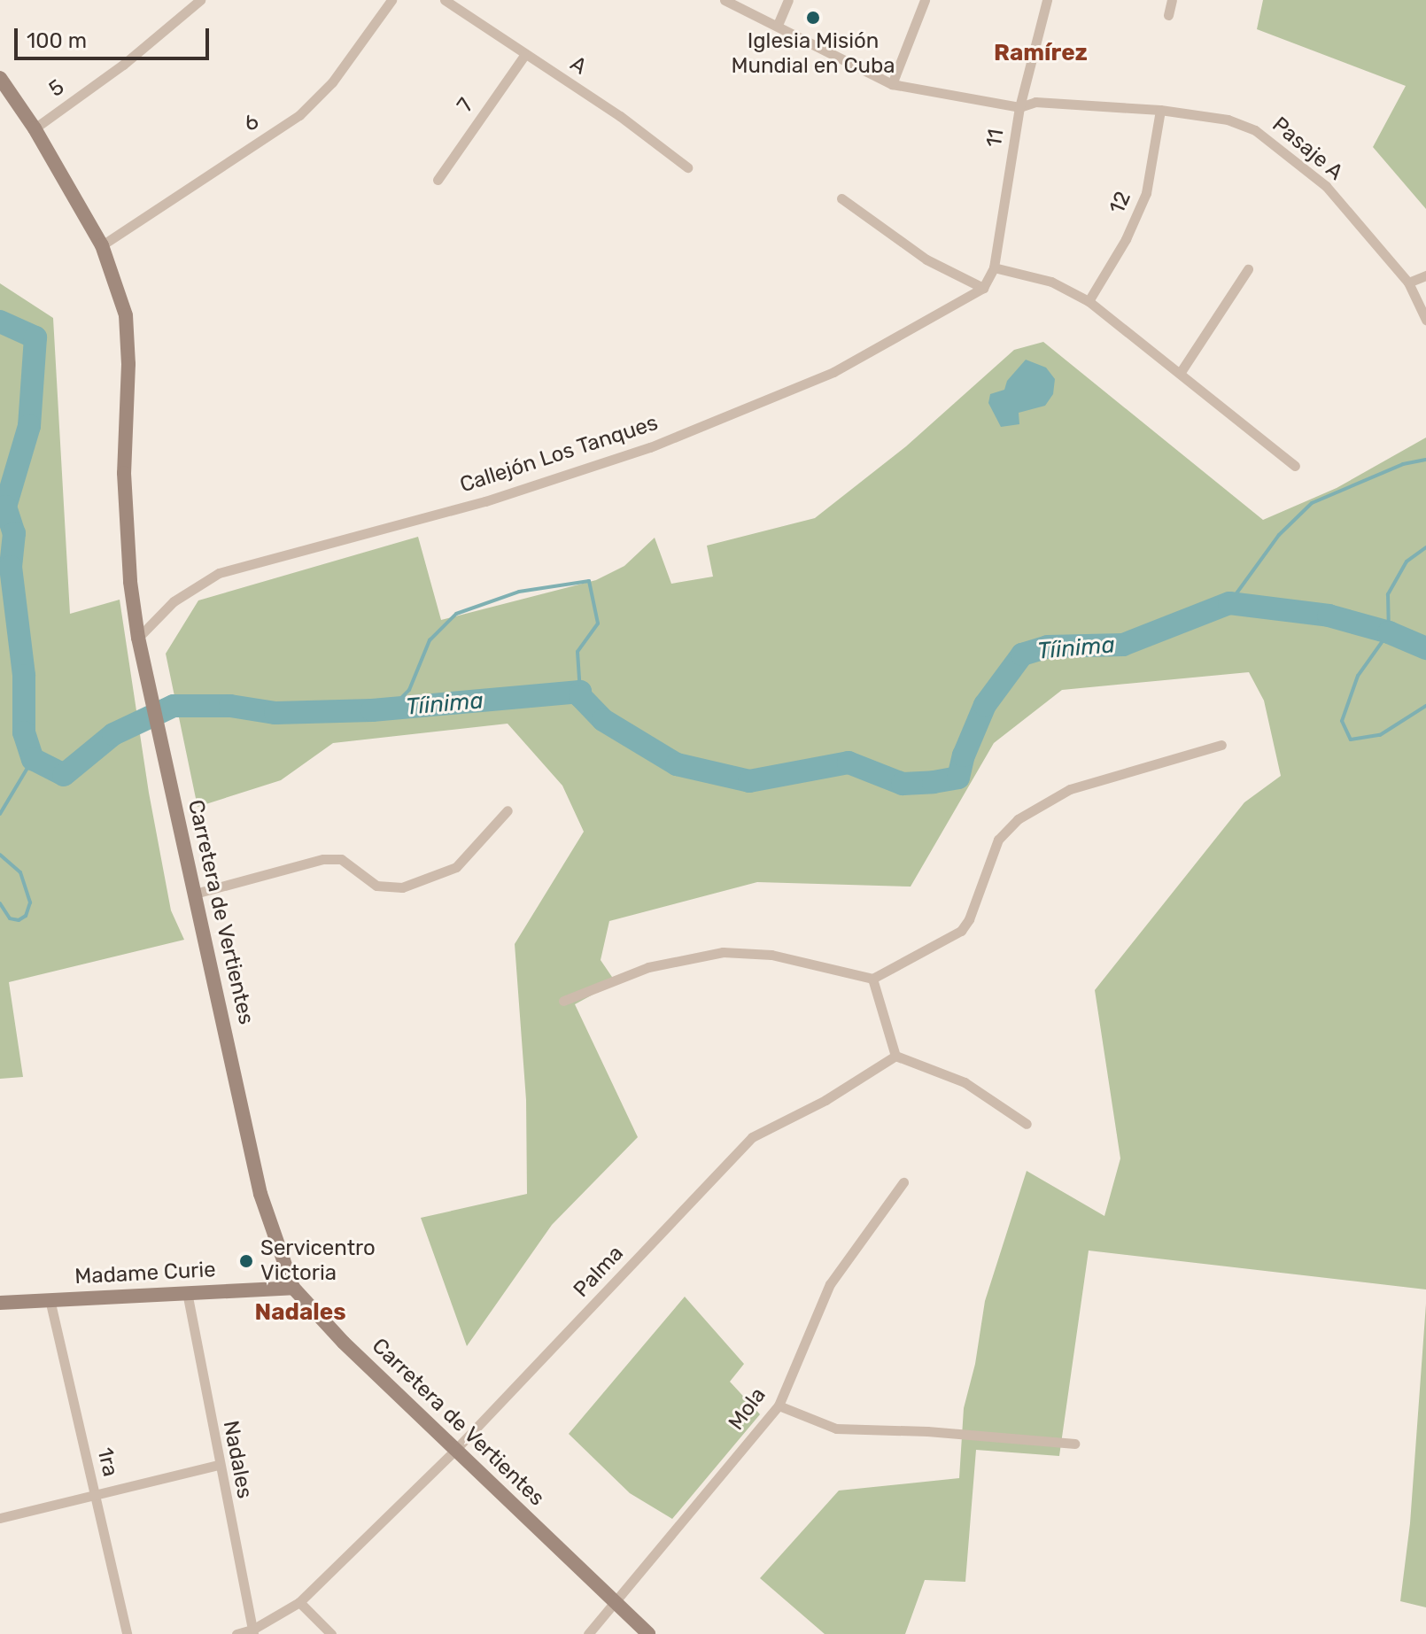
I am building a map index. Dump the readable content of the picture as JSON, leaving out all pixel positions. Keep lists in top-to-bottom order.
{
  "streets": {
    "main road": ["Carretera de Vertientes", "Madame Curie"],
    "street": [
      "A",
      "5",
      "7",
      "6",
      "11",
      "Pasaje A",
      "12",
      "Callejón Los Tanques",
      "Palma",
      "Mola",
      "Nadales",
      "1ra"
    ]
  },
  "crossings": [
    ["A", "7"],
    ["5", "Carretera de Vertientes"],
    ["6", "Carretera de Vertientes"],
    ["11", "Pasaje A"],
    ["11", "Callejón Los Tanques"],
    ["Pasaje A", "12"],
    ["Callejón Los Tanques", "Carretera de Vertientes"],
    ["Carretera de Vertientes", "Palma"],
    ["Carretera de Vertientes", "Madame Curie"],
    ["Carretera de Vertientes", "Mola"],
    ["Palma", "Nadales"],
    ["Madame Curie", "Nadales"],
    ["Madame Curie", "1ra"]
  ],
  "districts": ["Ramírez", "Nadales"],
  "water": ["Tíinima"],
  "places": ["Iglesia Misión Mundial en Cuba", "Servicentro Victoria"],
  "scale_bar": "100 m"
}
